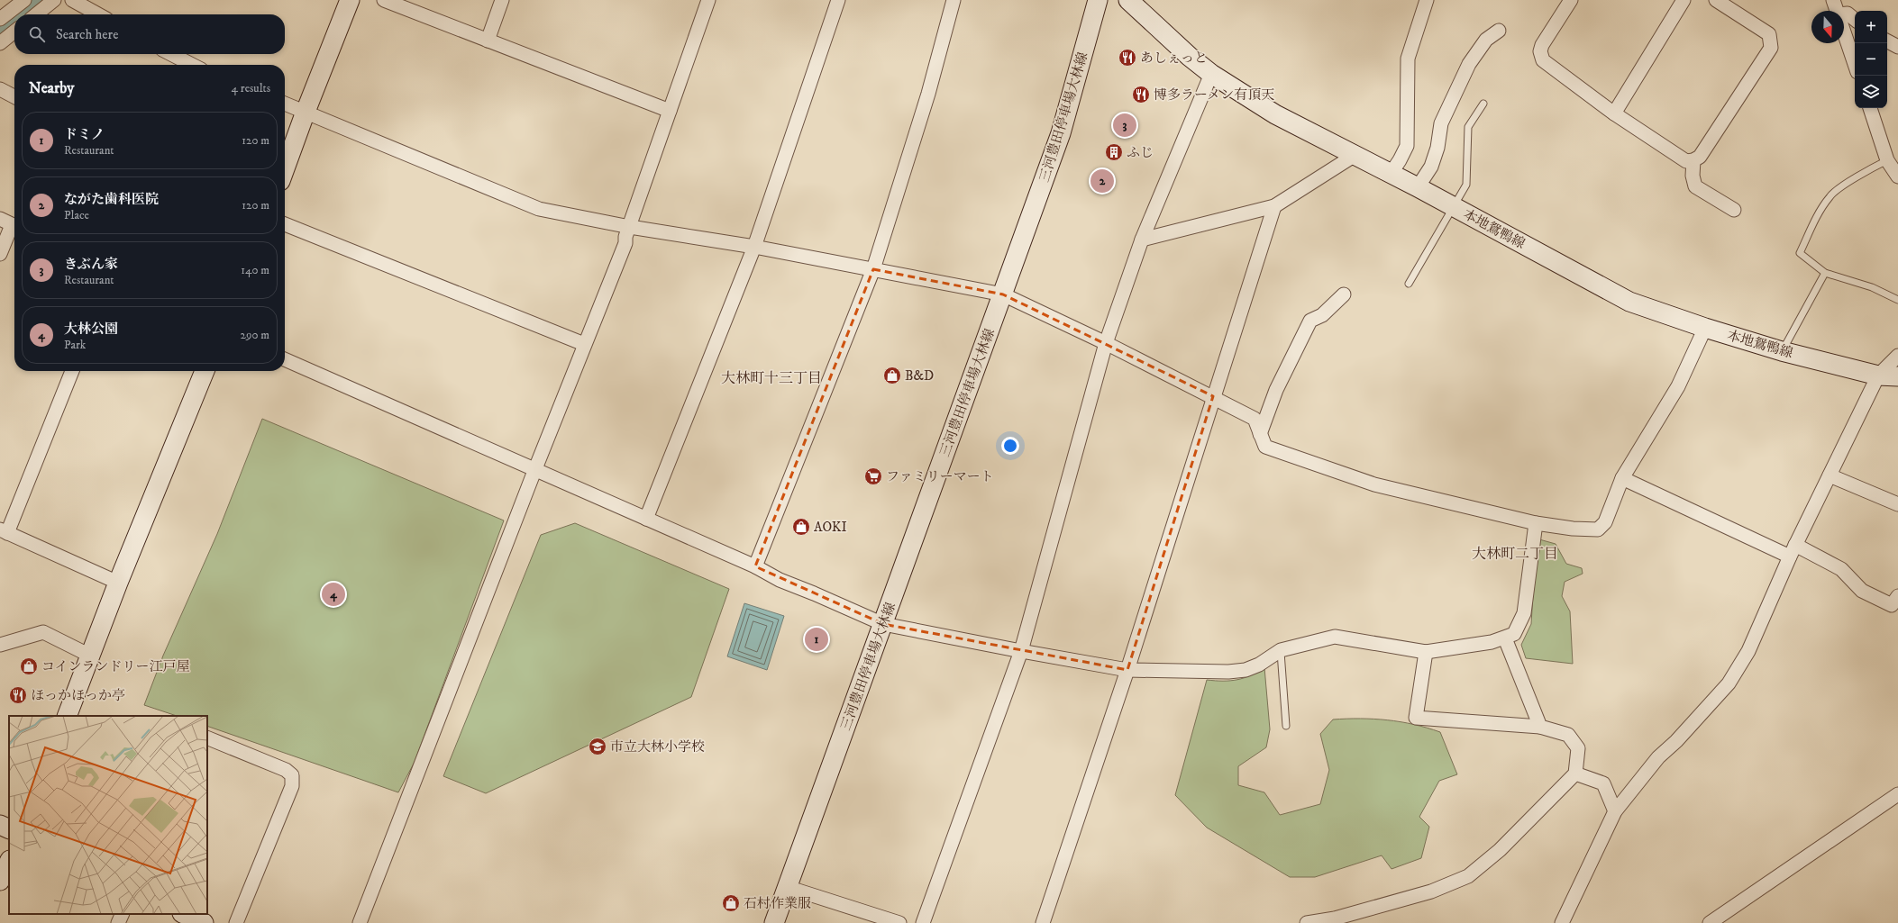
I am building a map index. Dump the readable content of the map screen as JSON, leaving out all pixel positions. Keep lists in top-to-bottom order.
{
  "streets": {
    "main road": ["三河豊田停車場大林線", "本地鴛鴨線"]
  },
  "districts": ["大林町十三丁目", "大林町二丁目"],
  "places": {
    "restaurant": ["あしぇっと", "博多ラーメン有頂天", "ほっかほっか亭"],
    "building": ["ふじ"],
    "shop": [
      "B&D",
      "AOKI",
      "コインランドリー江戸屋",
      "石村作業服"
    ],
    "supermarket": ["ファミリーマート"],
    "school or university": ["市立大林小学校"]
  },
  "north": "bottom",
  "page": {
    "map_buttons": ["+", "−"],
    "search": "Search here",
    "heading": ["Nearby", "4 results"],
    "pins": [
      "3",
      "2",
      "4",
      "1"
    ],
    "list": [
      {
        "mark": "1",
        "name": "ドミノ",
        "note": "Restaurant",
        "value": "120 m"
      },
      {
        "mark": "2",
        "name": "ながた歯科医院",
        "note": "Place",
        "value": "120 m"
      },
      {
        "mark": "3",
        "name": "きぶん家",
        "note": "Restaurant",
        "value": "140 m"
      },
      {
        "mark": "4",
        "name": "大林公園",
        "note": "Park",
        "value": "290 m"
      }
    ]
  }
}
